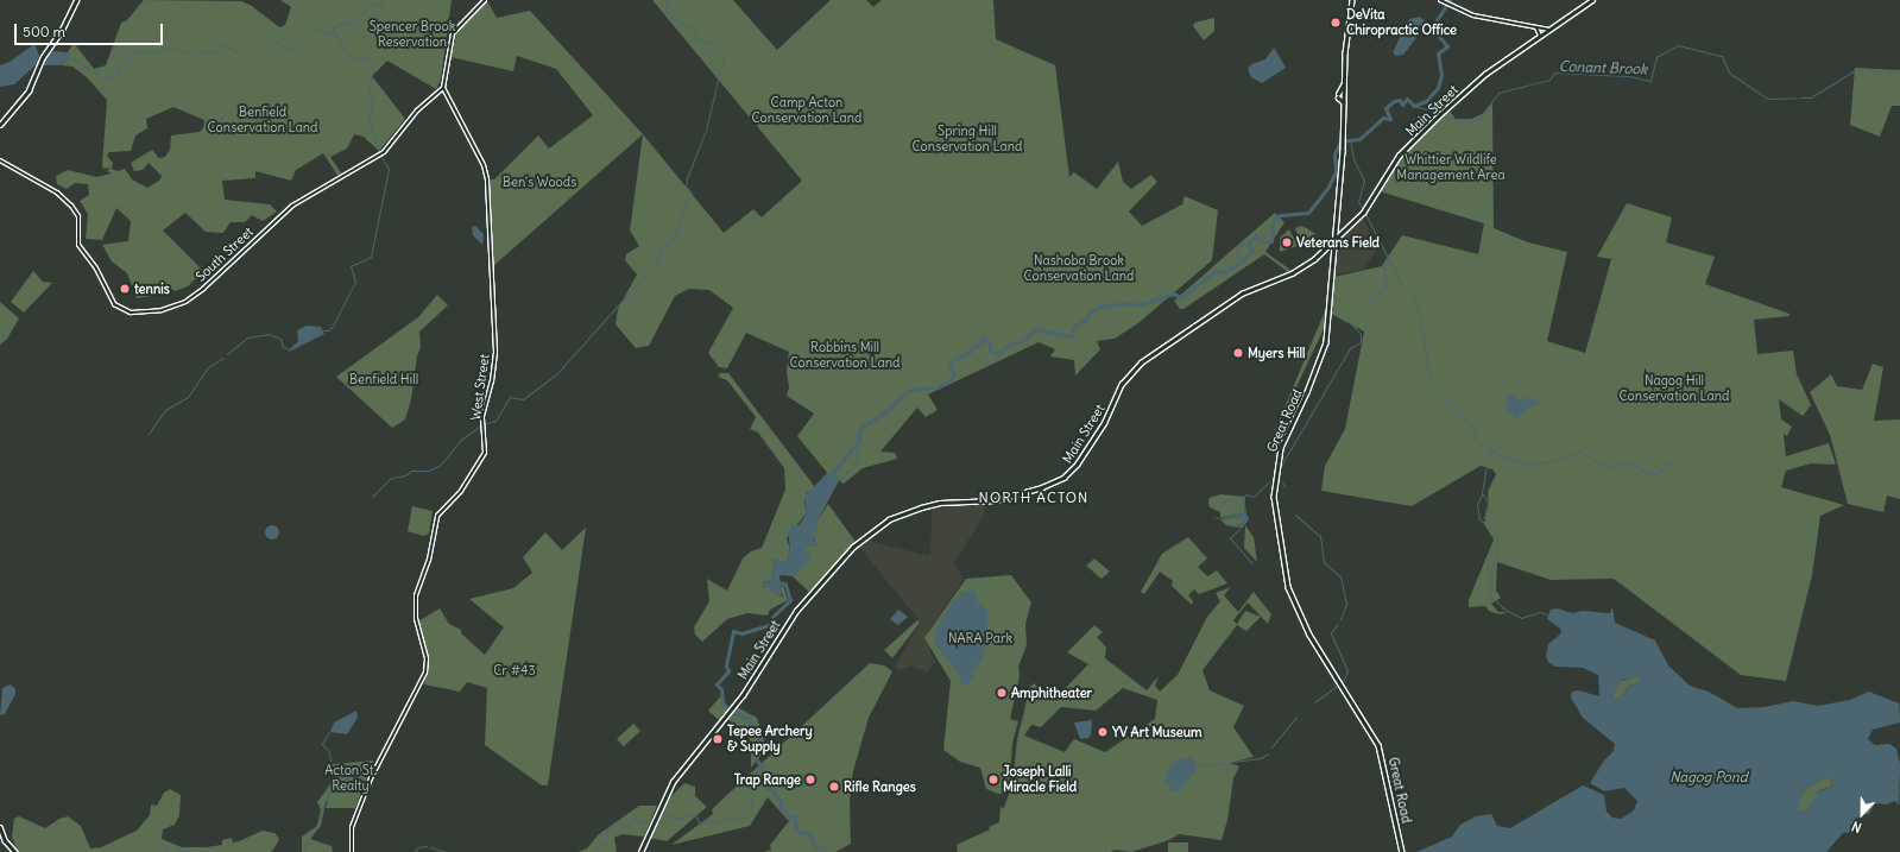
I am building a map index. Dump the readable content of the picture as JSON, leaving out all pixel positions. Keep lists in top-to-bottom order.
{
  "streets": {
    "main road": ["Main Street", "Great Road"],
    "street": ["South Street", "West Street"]
  },
  "crossings": [
    ["Main Street", "Great Road"],
    ["South Street", "West Street"]
  ],
  "districts": ["NORTH ACTON"],
  "water": ["Conant Brook", "Nagog Pond"],
  "parks": [
    "Spencer Brook Reservation",
    "Camp Acton Conservation Land",
    "Benfield Conservation Land",
    "Spring Hill Conservation Land",
    "Whittier Wildlife Management Area",
    "Ben's Woods",
    "Nashoba Brook Conservation Land",
    "Robbins Mill Conservation Land",
    "Benfield Hill",
    "Nagog Hill Conservation Land",
    "NARA Park",
    "Cr #43",
    "Acton St. Realty"
  ],
  "places": [
    "DeVita Chiropractic Office",
    "Veterans Field",
    "tennis",
    "Myers Hill",
    "Amphitheater",
    "YV Art Museum",
    "Tepee Archery & Supply",
    "Trap Range",
    "Joseph Lalli Miracle Field",
    "Rifle Ranges"
  ],
  "scale_bar": "500 m",
  "north": "bottom"
}
